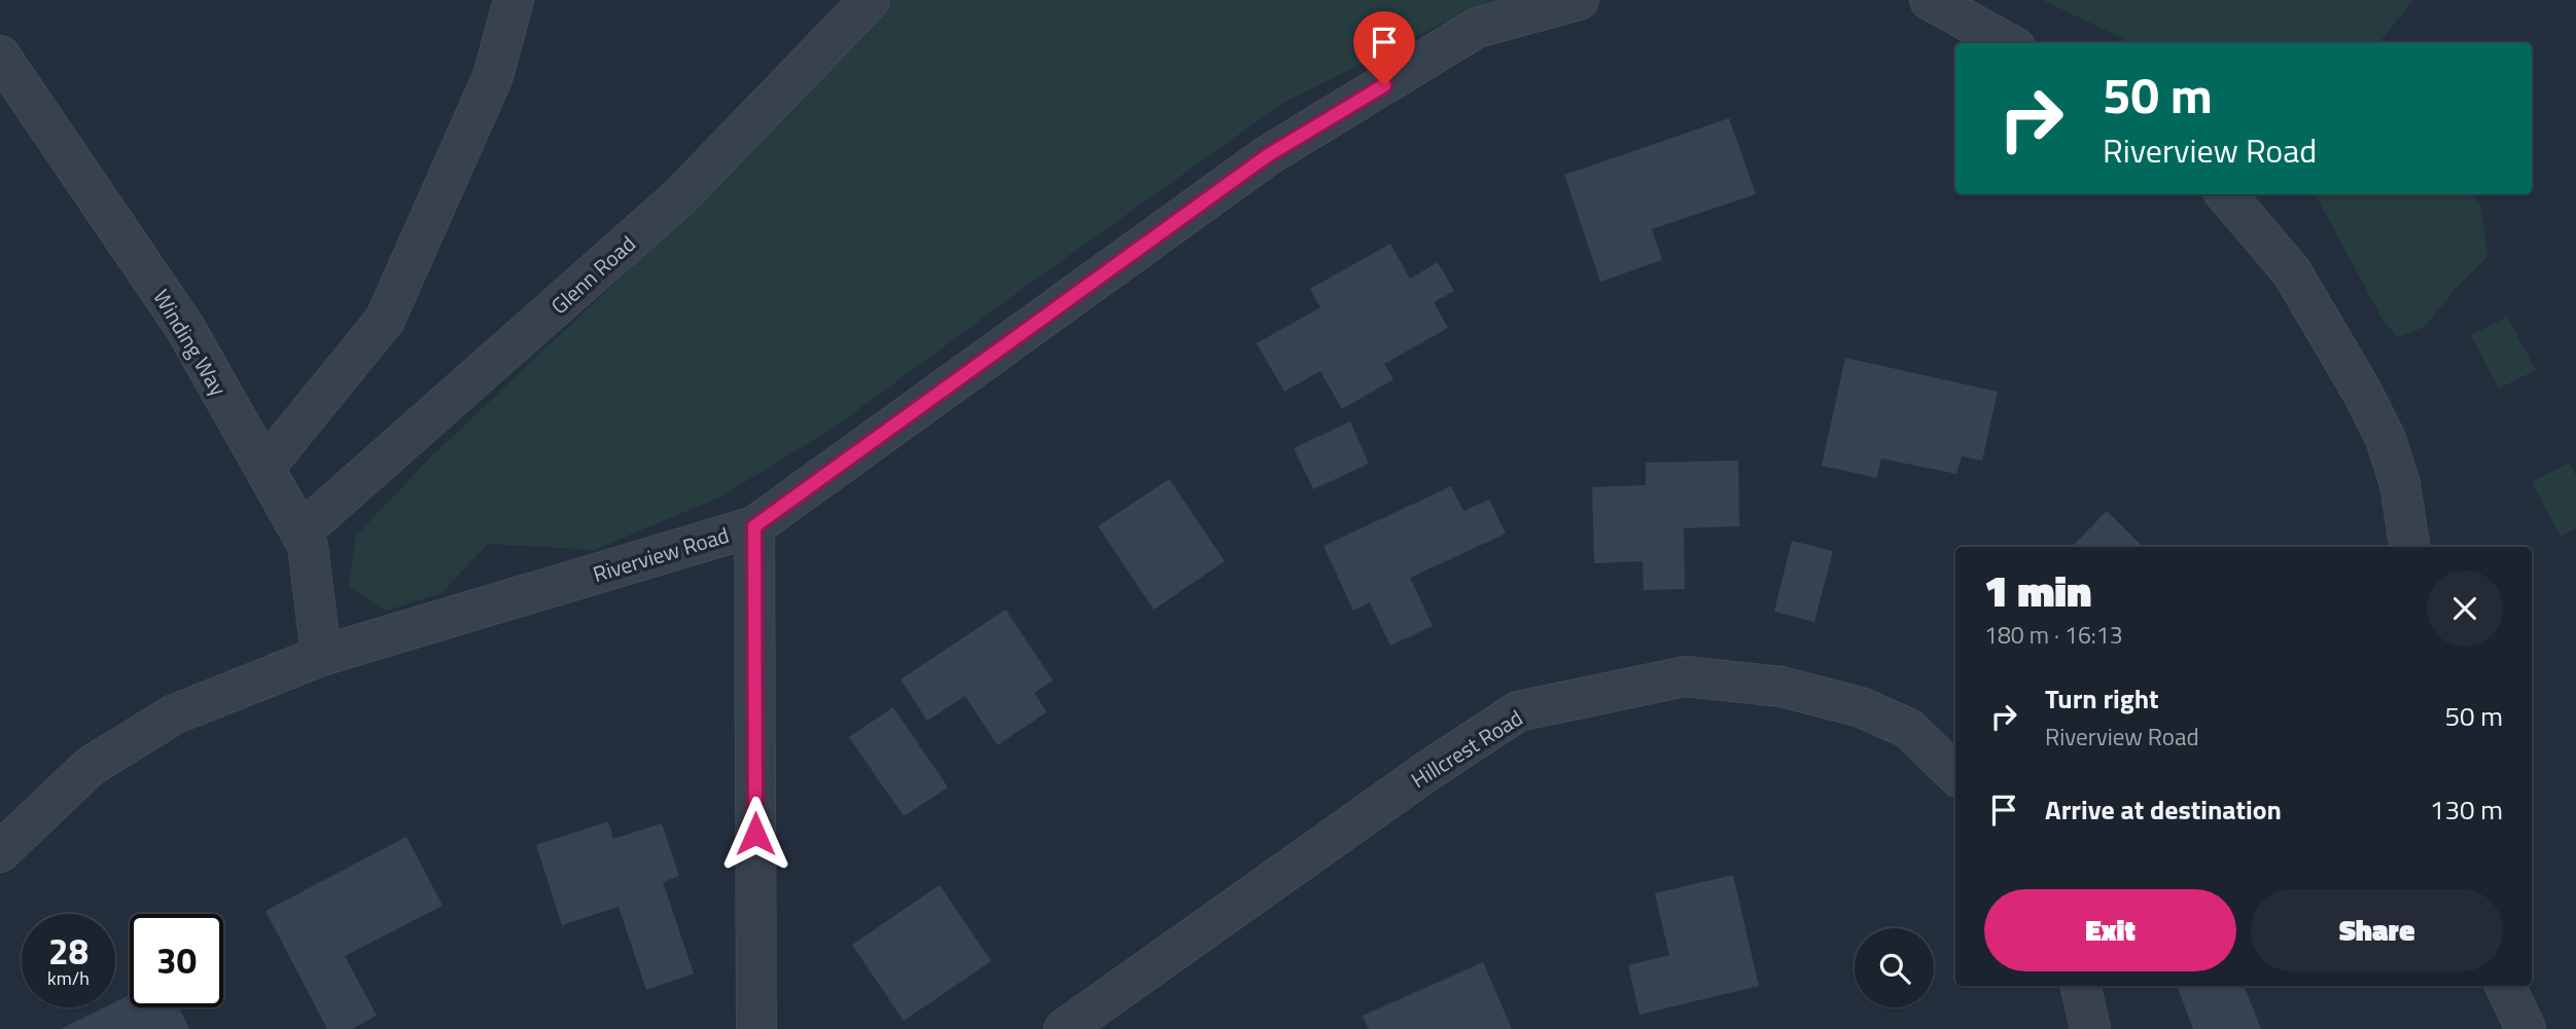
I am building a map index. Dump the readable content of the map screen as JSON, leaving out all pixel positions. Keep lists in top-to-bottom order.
{
  "streets": {
    "street": [
      "Glenn Road",
      "Winding Way",
      "Riverview Road",
      "Hillcrest Road"
    ]
  },
  "crossings": [
    ["Glenn Road", "Winding Way"],
    ["Winding Way", "Riverview Road"]
  ],
  "page": {
    "turn": ["50 m", "Riverview Road"],
    "heading": ["1 min", "180 m · 16:13"],
    "list": [
      {
        "name": "Turn right",
        "note": "Riverview Road",
        "value": "50 m"
      },
      {
        "name": "Arrive at destination",
        "value": "130 m"
      }
    ],
    "buttons": ["Exit", "Share"],
    "speed": "28 km/h",
    "limit": "30"
  }
}
